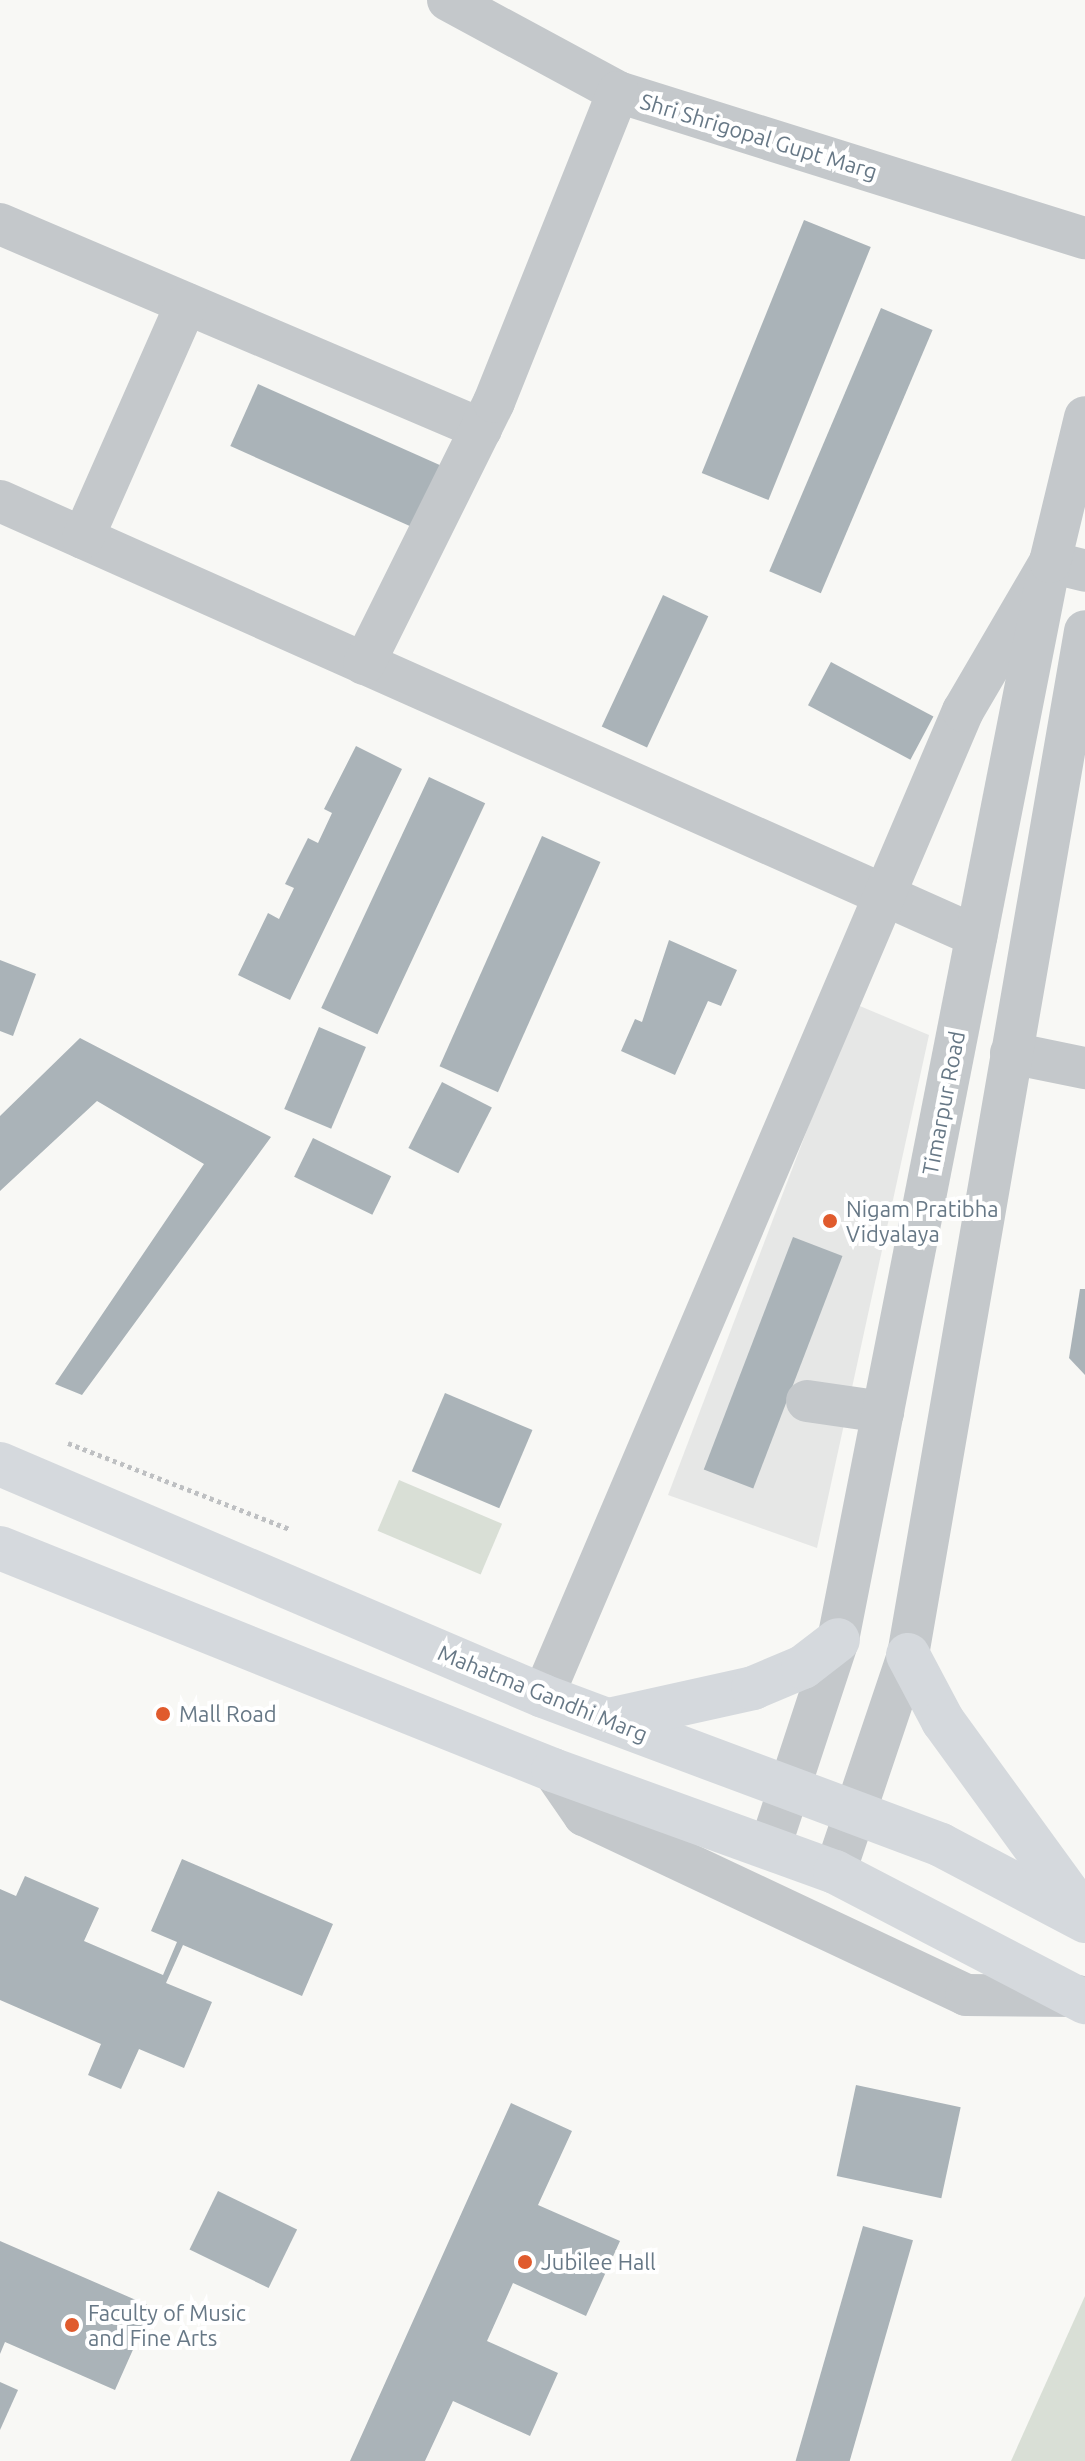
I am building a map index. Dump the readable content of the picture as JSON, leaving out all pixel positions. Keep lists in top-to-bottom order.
{
  "streets": {
    "main road": ["Mahatma Gandhi Marg"],
    "street": ["Shri Shrigopal Gupt Marg", "Timarpur Road"]
  },
  "crossings": [
    ["Timarpur Road", "Mahatma Gandhi Marg"]
  ],
  "places": [
    "Nigam Pratibha Vidyalaya",
    "Mall Road",
    "Jubilee Hall",
    "Faculty of Music and Fine Arts"
  ]
}
